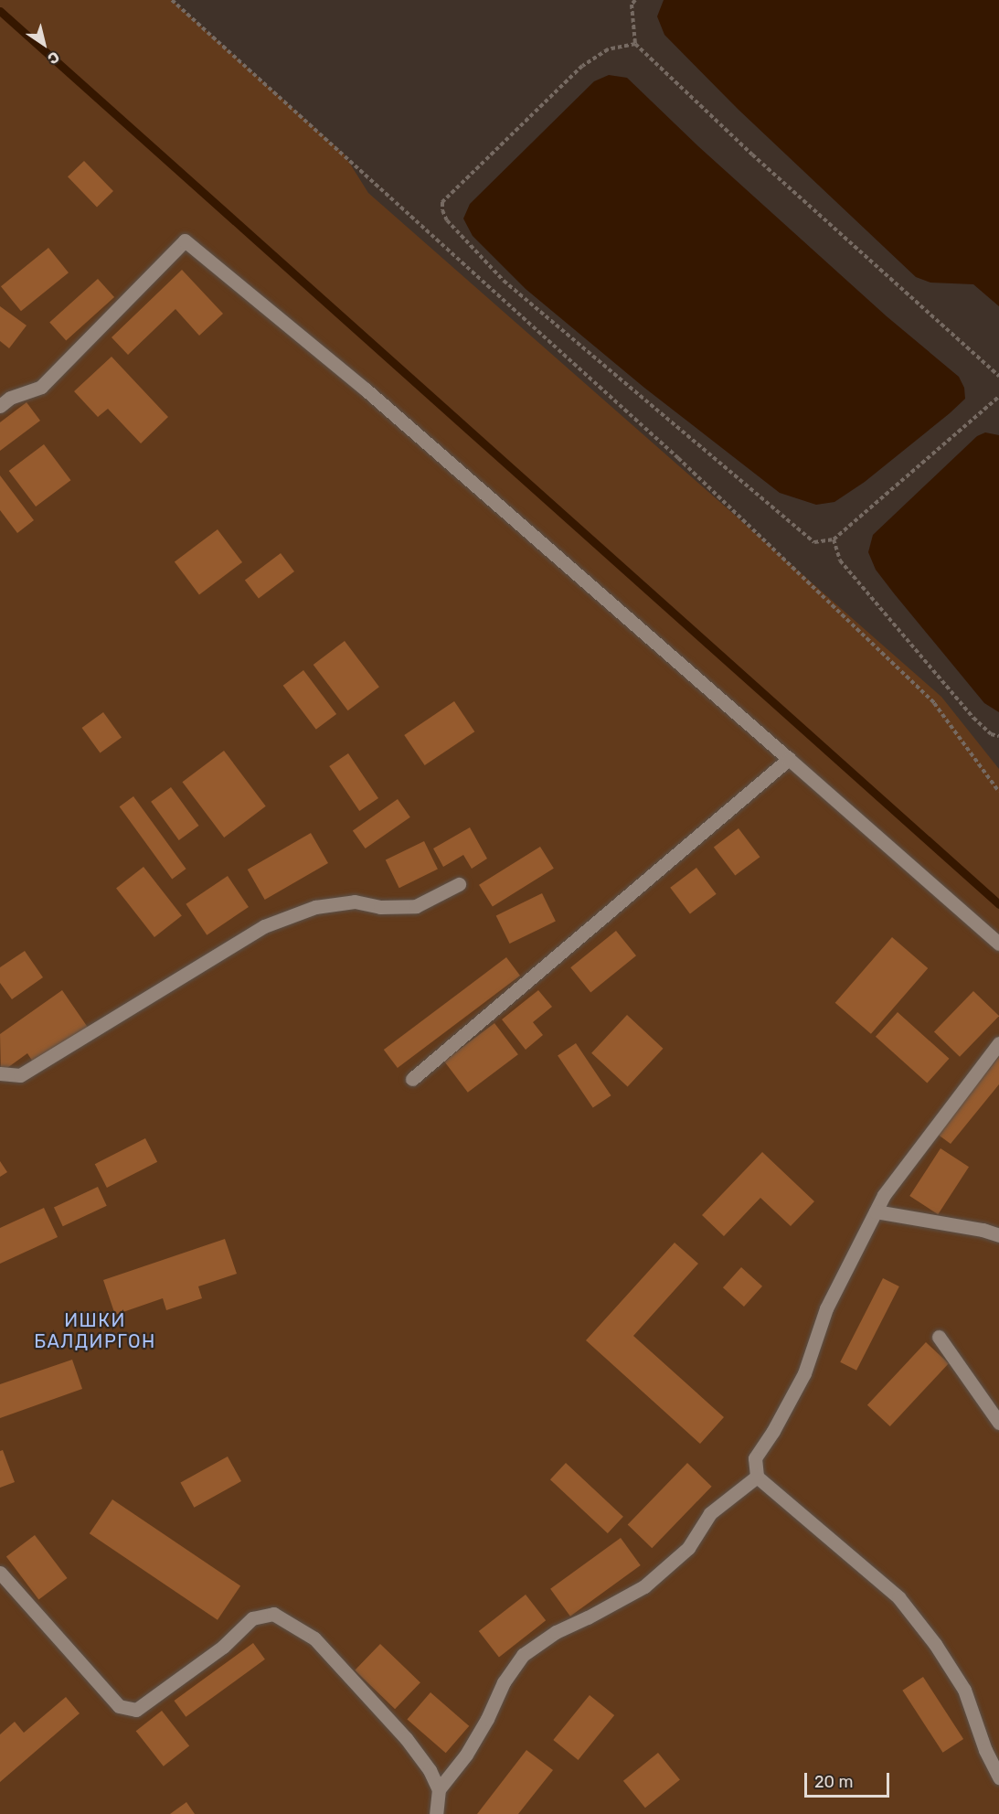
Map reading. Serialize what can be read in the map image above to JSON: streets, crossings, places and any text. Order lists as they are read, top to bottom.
{
  "districts": ["ИШКИ БАЛДИРГОН"],
  "scale_bar": "20 m",
  "north": "bottom right"
}
